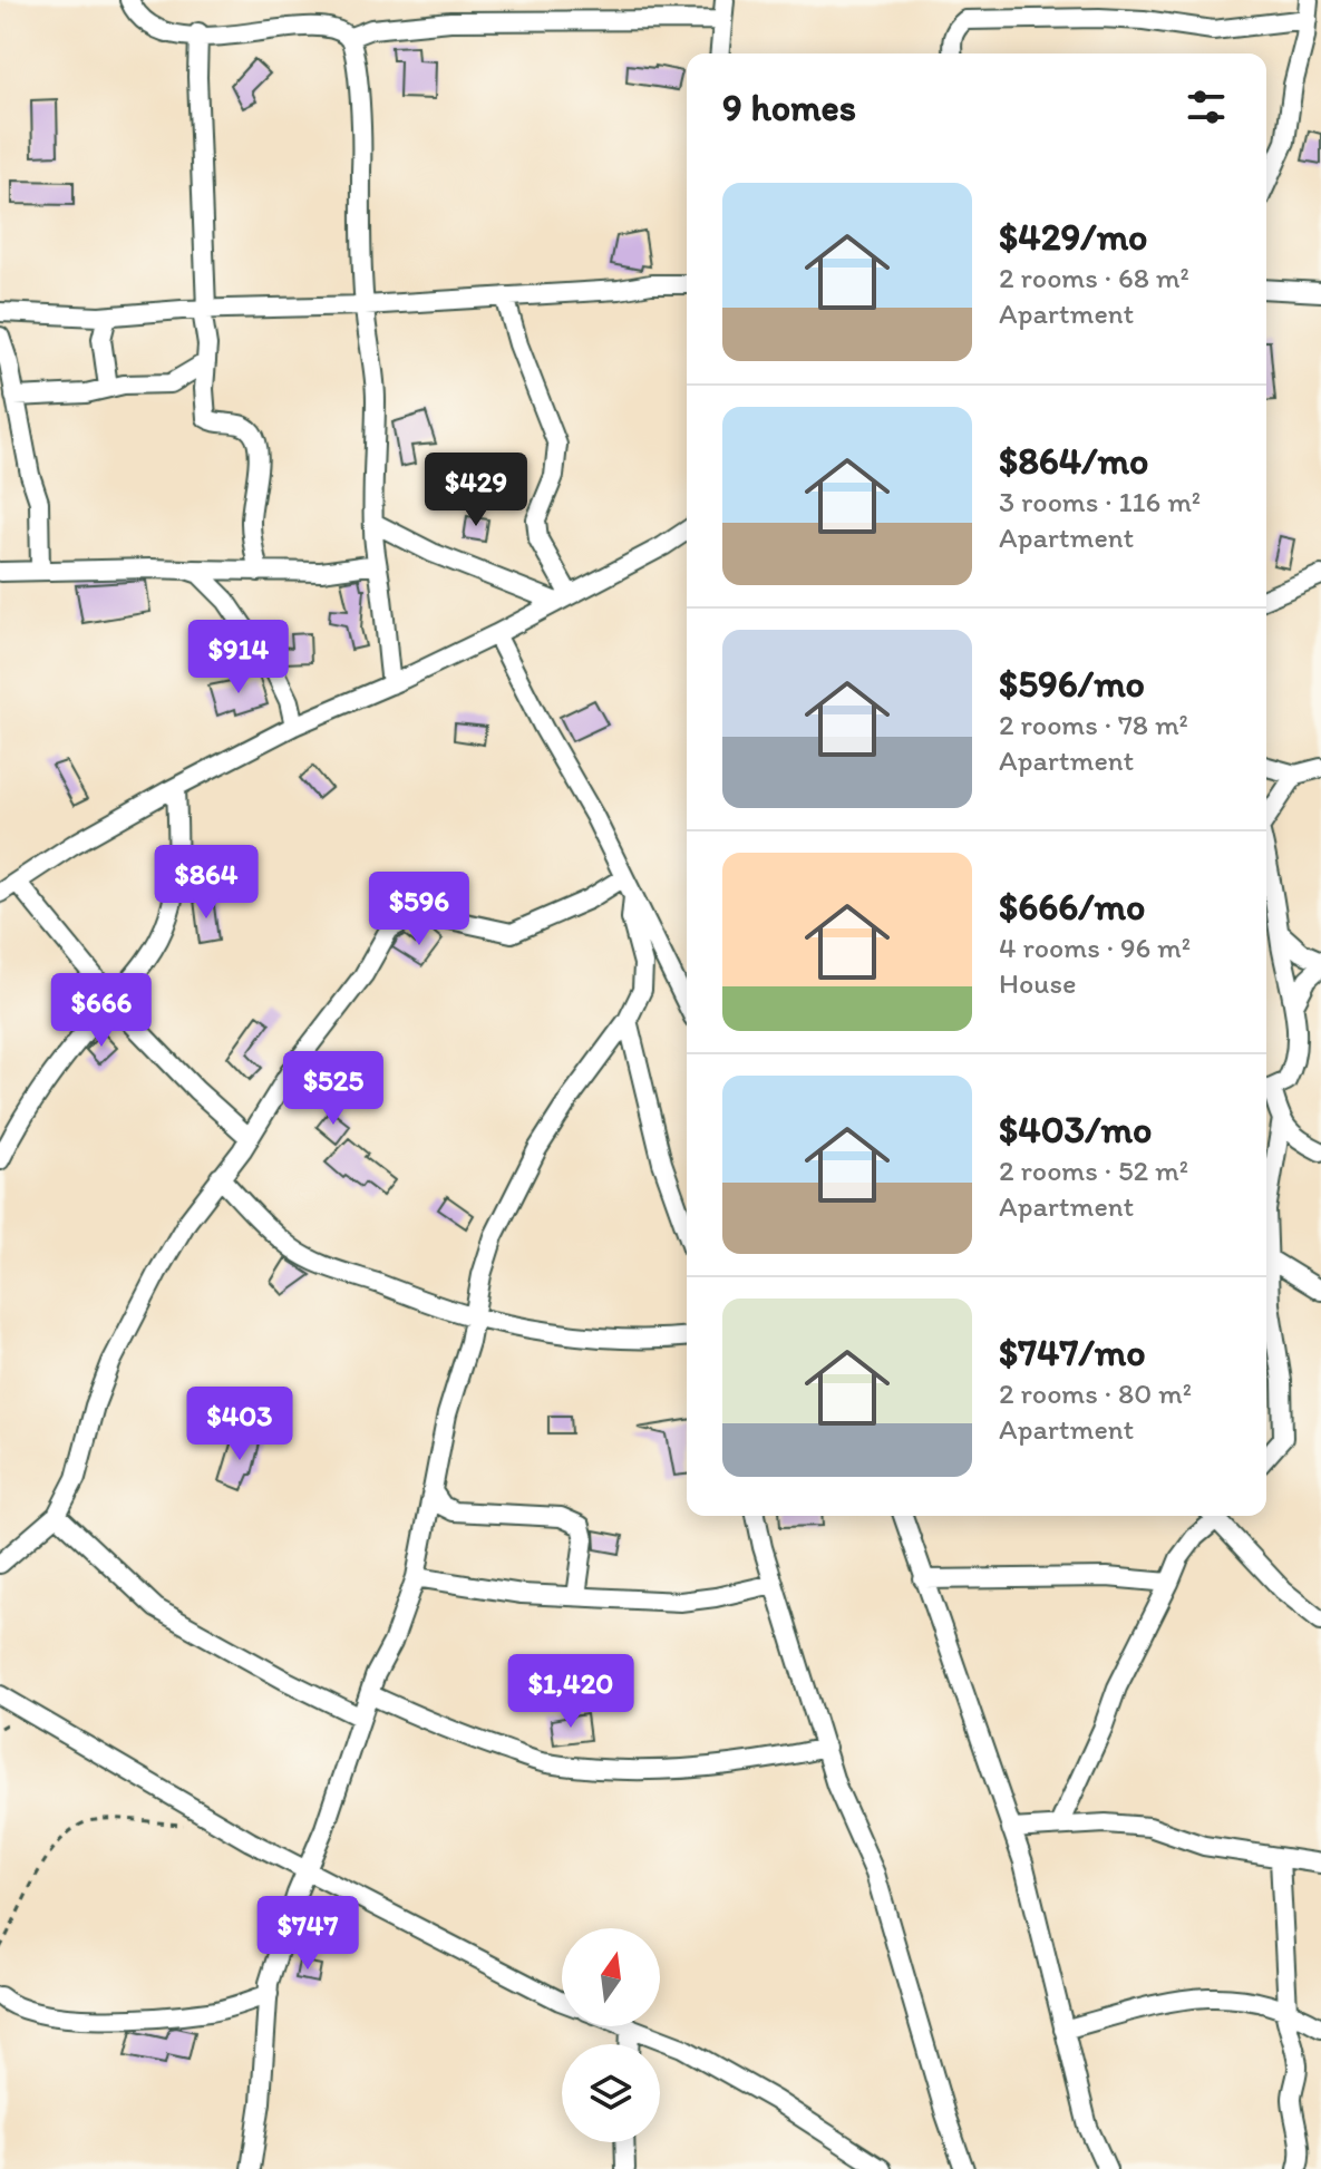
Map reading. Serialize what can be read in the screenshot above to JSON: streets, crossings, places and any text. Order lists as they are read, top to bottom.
{
  "north": "top",
  "page": {
    "heading": "9 homes",
    "list": [
      {
        "name": "$429/mo",
        "note": "2 rooms · 68 m² · Apartment"
      },
      {
        "name": "$864/mo",
        "note": "3 rooms · 116 m² · Apartment"
      },
      {
        "name": "$596/mo",
        "note": "2 rooms · 78 m² · Apartment"
      },
      {
        "name": "$666/mo",
        "note": "4 rooms · 96 m² · House"
      },
      {
        "name": "$403/mo",
        "note": "2 rooms · 52 m² · Apartment"
      },
      {
        "name": "$747/mo",
        "note": "2 rooms · 80 m² · Apartment"
      }
    ],
    "price": [
      "$429",
      "$914",
      "$864",
      "$596",
      "$666",
      "$525",
      "$403",
      "$1,420",
      "$747"
    ]
  }
}
